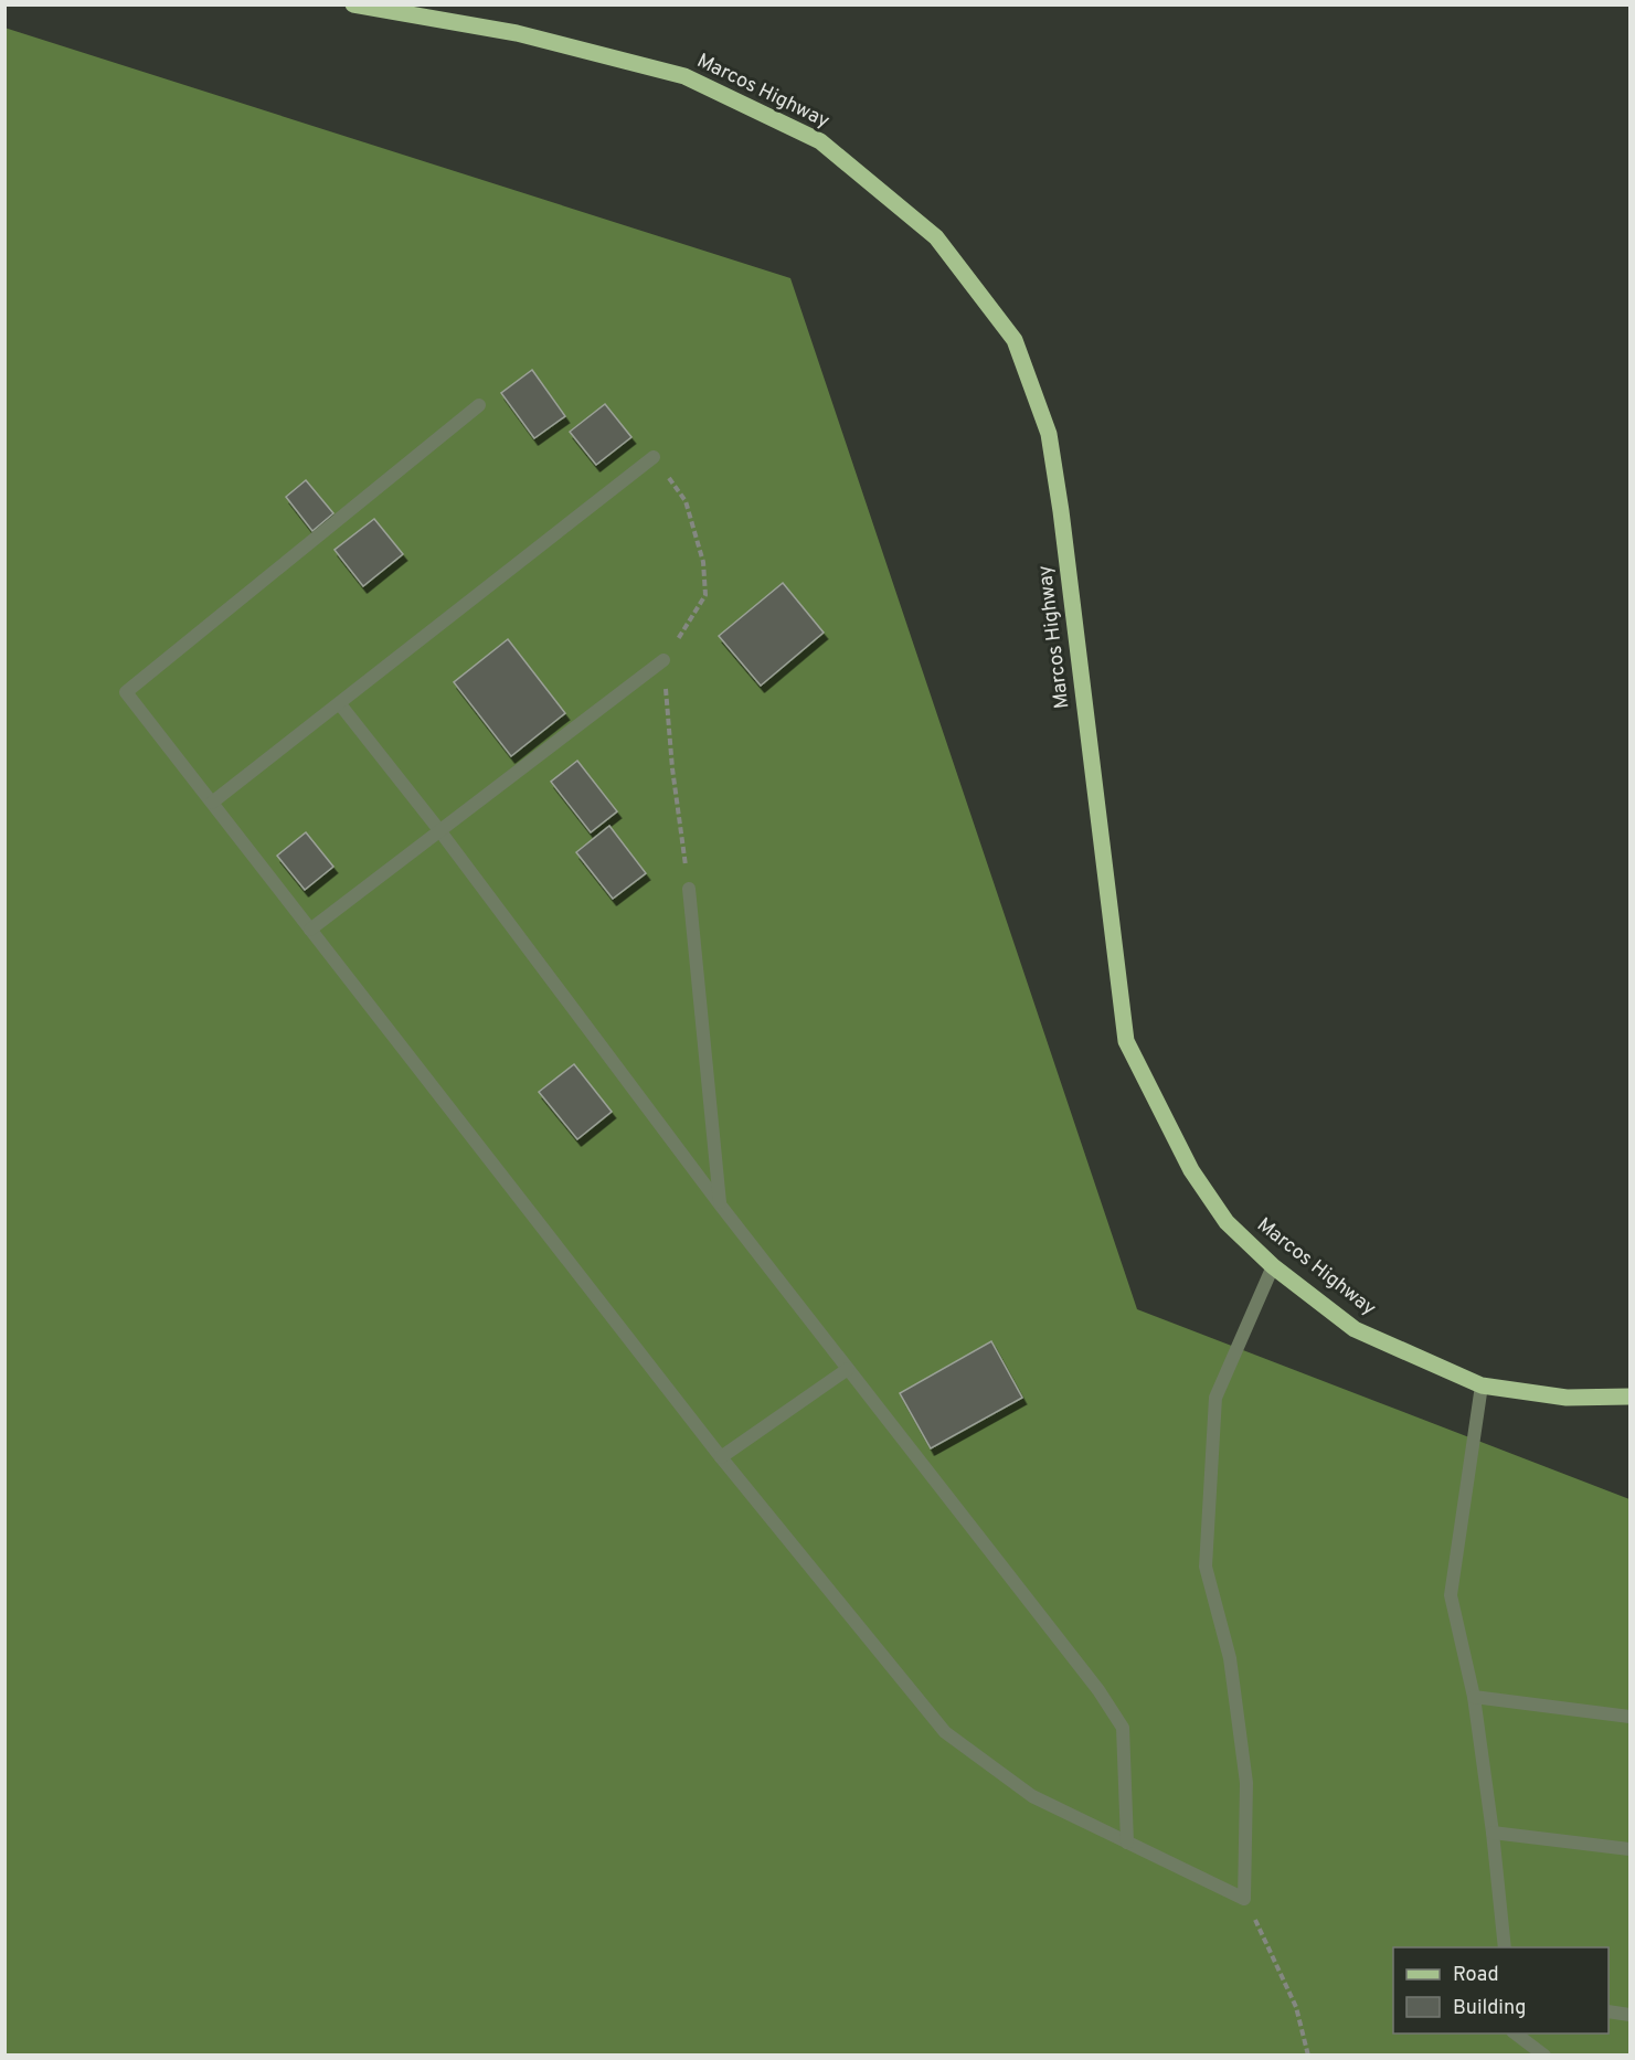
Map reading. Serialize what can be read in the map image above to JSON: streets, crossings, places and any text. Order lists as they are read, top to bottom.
{
  "streets": {
    "main road": ["Marcos Highway"]
  },
  "legend": ["Road", "Building"]
}
